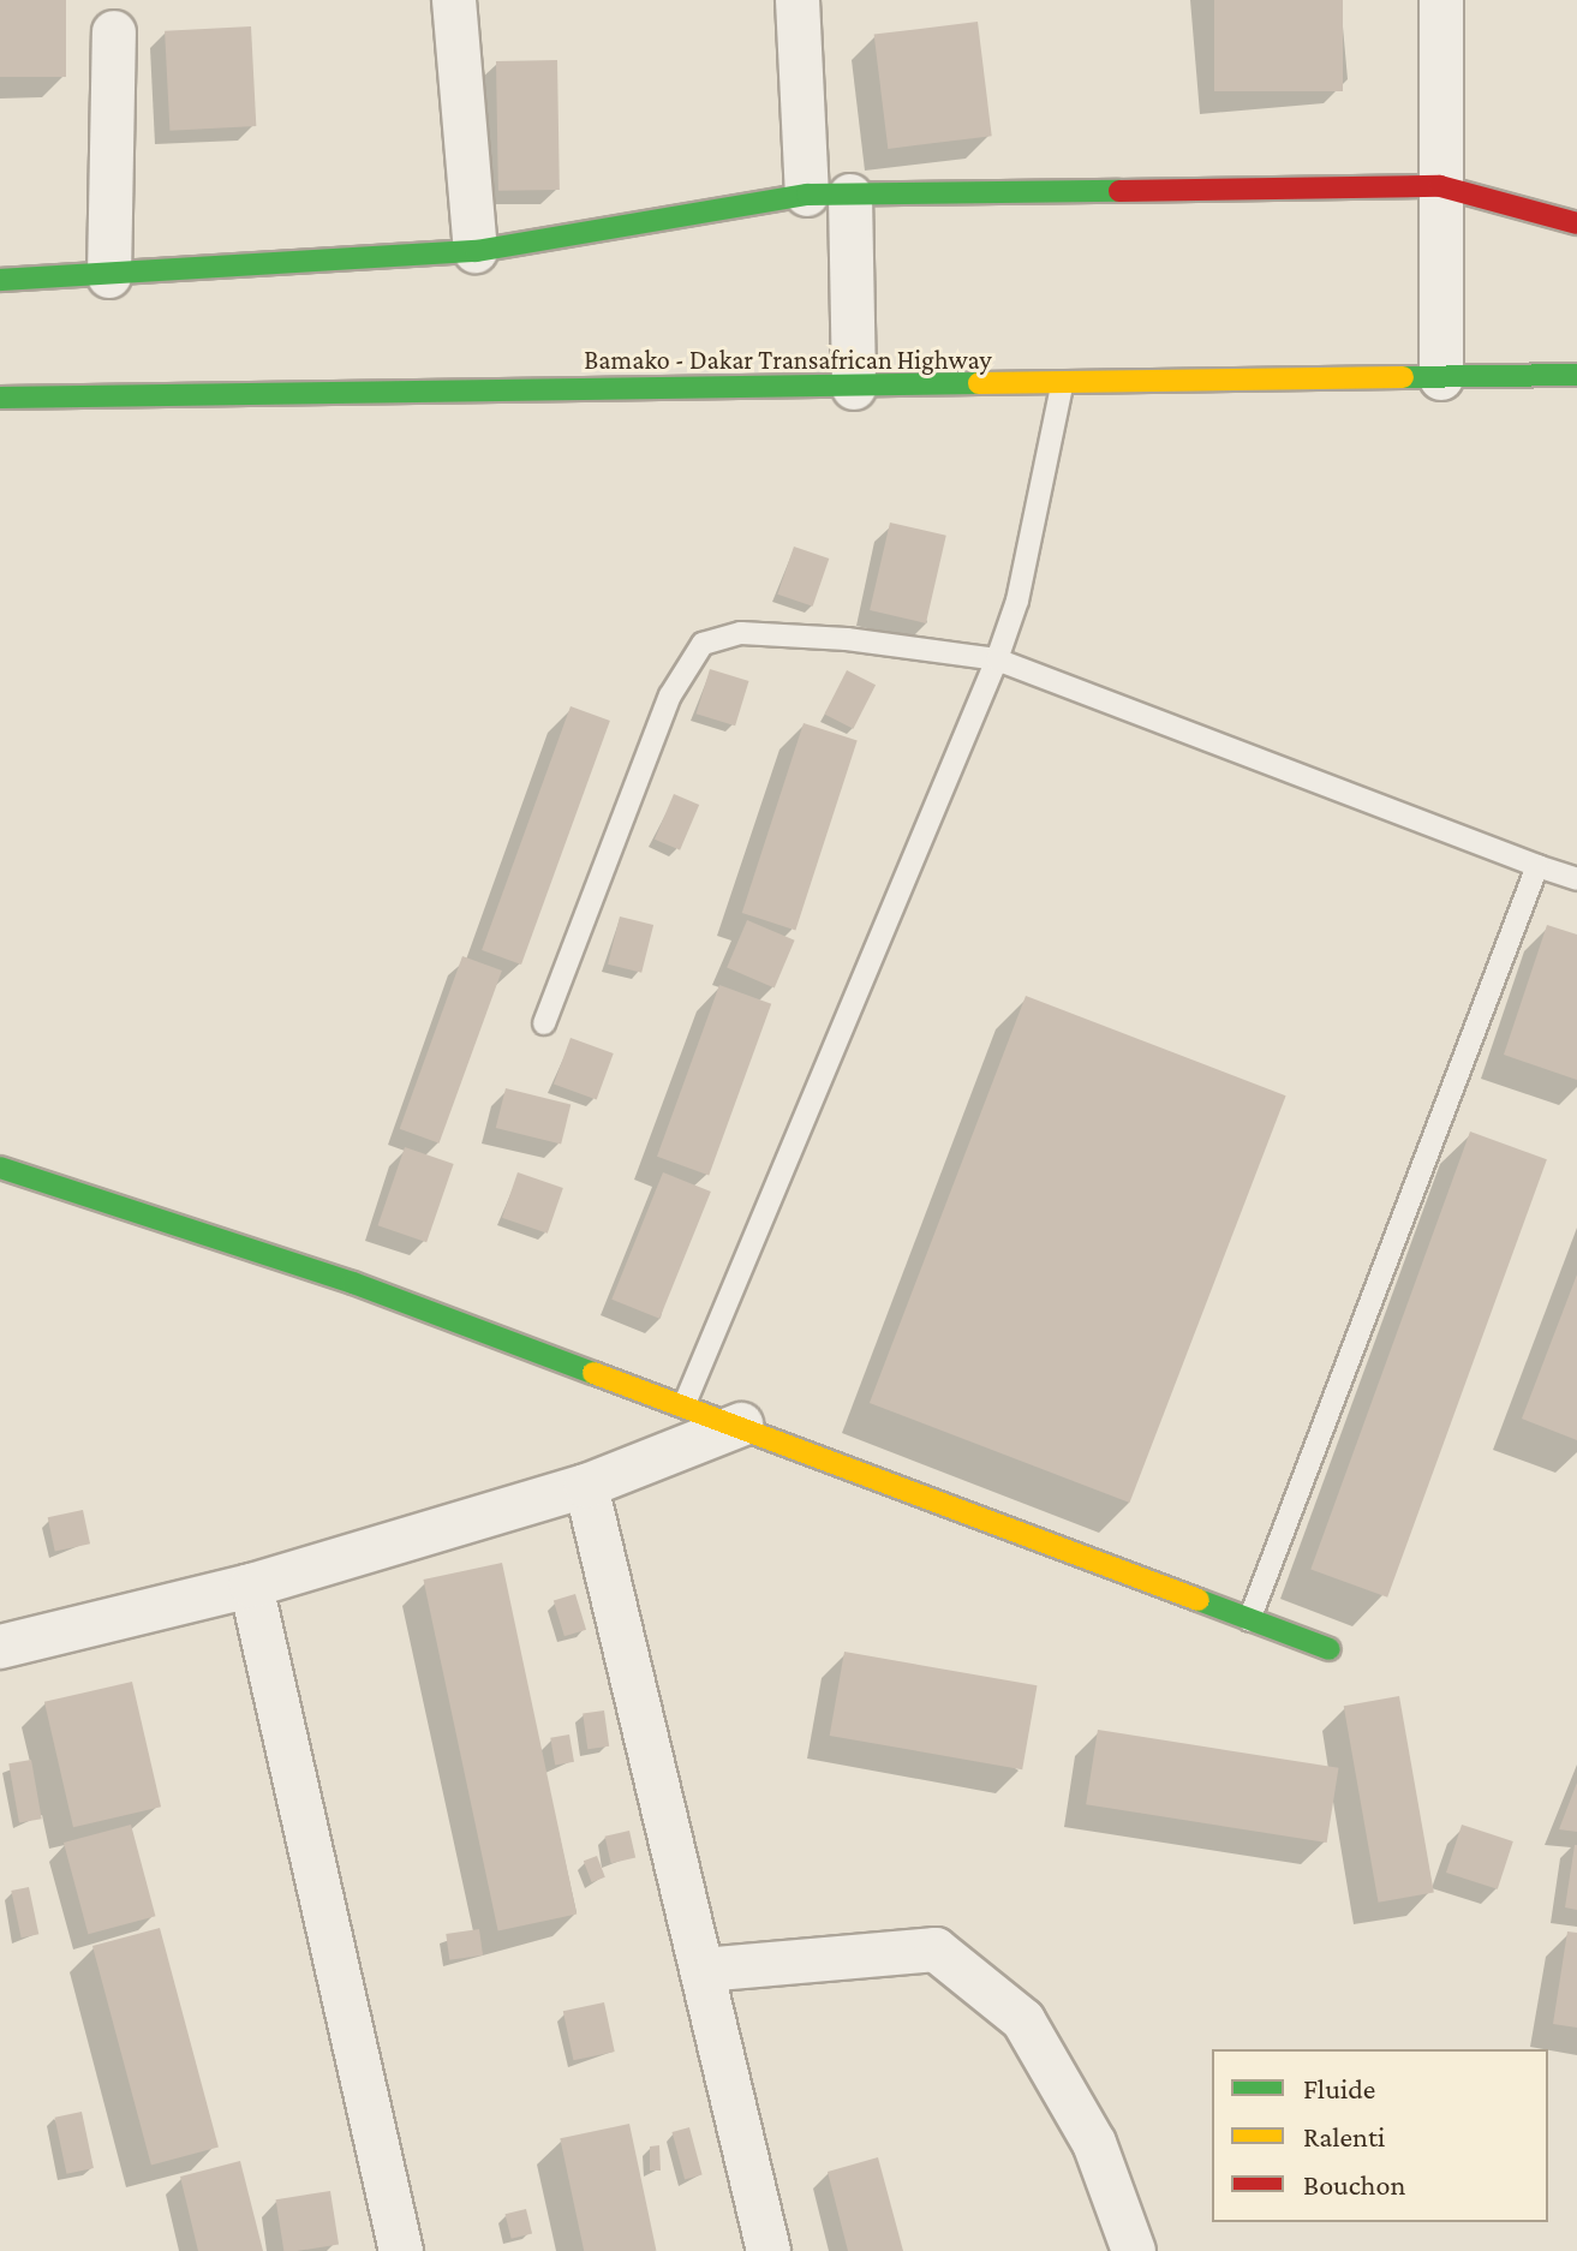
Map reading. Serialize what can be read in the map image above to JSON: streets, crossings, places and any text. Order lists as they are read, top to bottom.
{
  "streets": {
    "main road": ["Bamako - Dakar Transafrican Highway"]
  },
  "legend": ["Fluide", "Ralenti", "Bouchon"]
}
